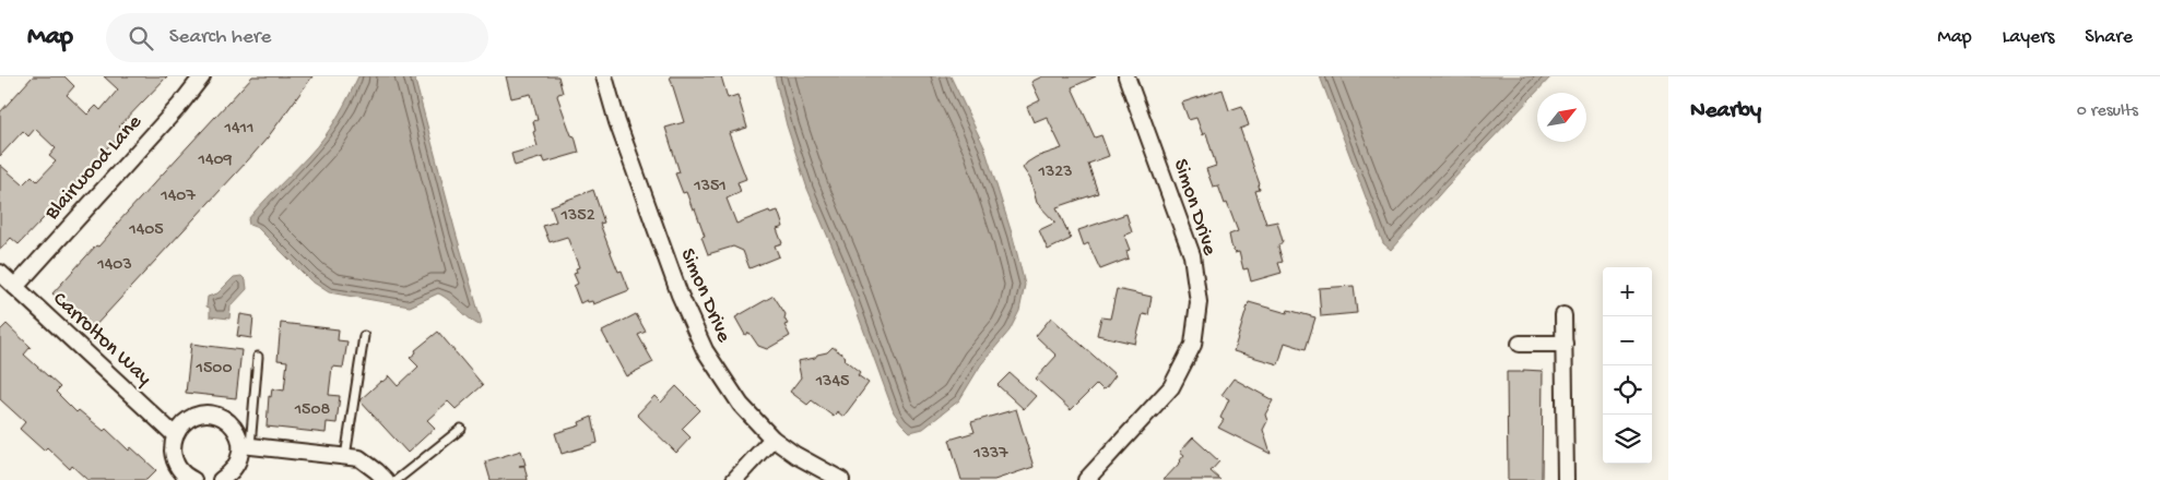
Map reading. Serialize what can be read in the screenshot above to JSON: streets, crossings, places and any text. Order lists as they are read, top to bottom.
{
  "streets": {
    "street": ["Blairwood Lane", "Simon Drive", "Carrolton Way"]
  },
  "crossings": [
    ["Blairwood Lane", "Carrolton Way"]
  ],
  "house_numbers": [
    "1411",
    "1409",
    "1323",
    "1351",
    "1407",
    "1352",
    "1405",
    "1403",
    "1500",
    "1345",
    "1508",
    "1337"
  ],
  "north": "top right",
  "page": {
    "header": "Map",
    "search": "Search here",
    "nav": ["Map", "Layers", "Share"],
    "heading": ["Nearby", "0 results"],
    "map_buttons": ["+", "−"]
  }
}
